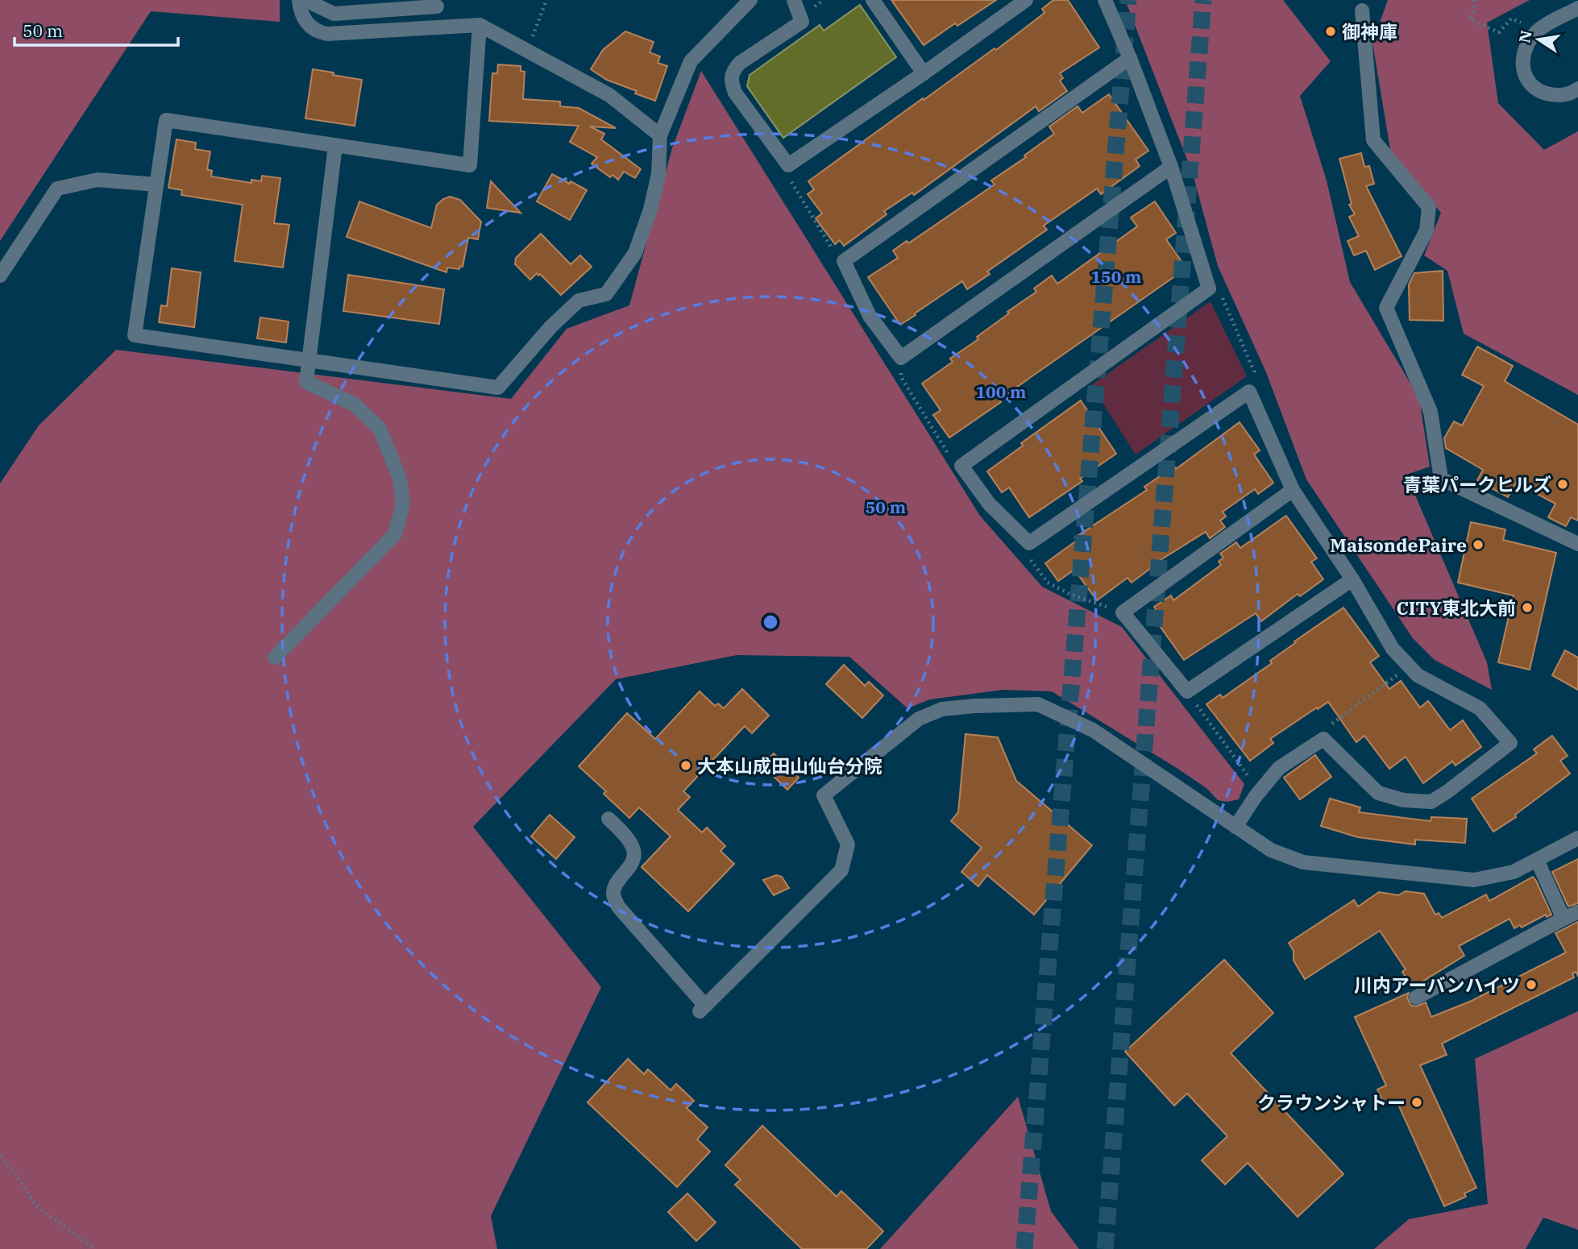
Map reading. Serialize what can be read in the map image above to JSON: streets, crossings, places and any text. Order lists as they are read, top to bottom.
{
  "places": [
    "御神庫",
    "青葉パークヒルズ",
    "MaisondePaire",
    "CITY東北大前",
    "大本山成田山仙台分院",
    "川内アーバンハイツ",
    "クラウンシャトー"
  ],
  "scale_bar": "50 m",
  "north": "left",
  "rings": ["150 m", "100 m", "50 m"]
}
